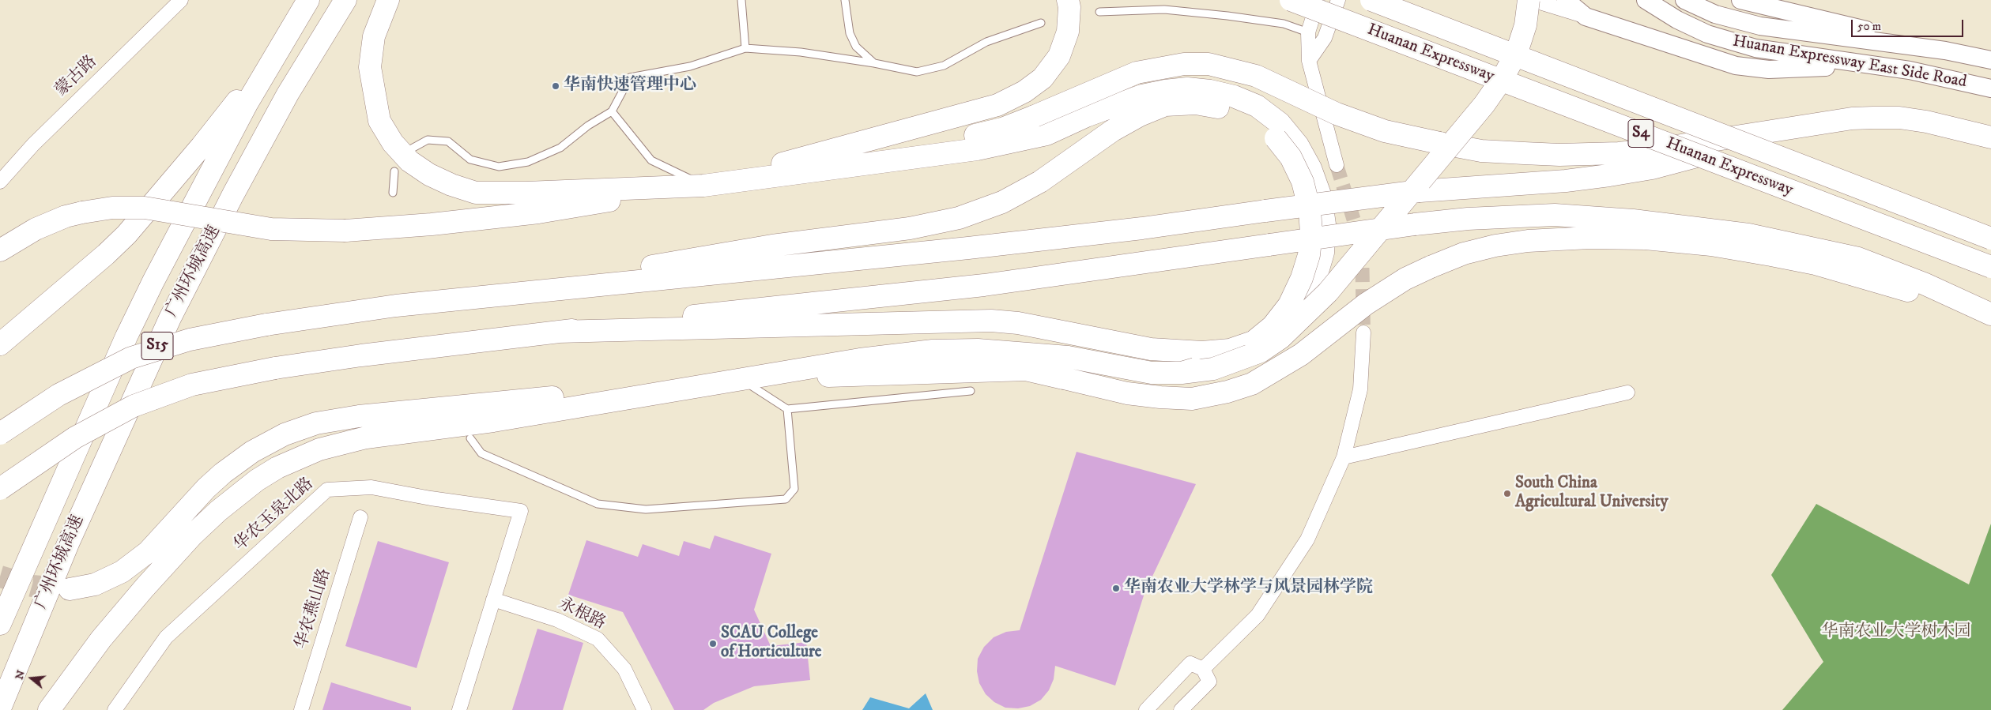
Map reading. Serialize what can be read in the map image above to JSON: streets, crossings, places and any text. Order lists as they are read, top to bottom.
{
  "streets": {
    "highway": [
      "Huanan Expressway",
      "S4",
      "广州环城高速",
      "S15"
    ],
    "street": [
      "Huanan Expressway East Side Road",
      "蒙古路",
      "华农玉泉北路",
      "华农燕山路",
      "永根路"
    ]
  },
  "crossings": [
    ["华农玉泉北路", "永根路"]
  ],
  "parks": ["华南农业大学树木园"],
  "places": [
    "华南快速管理中心",
    "South China Agricultural University",
    "华南农业大学林学与风景园林学院",
    "SCAU College of Horticulture"
  ],
  "scale_bar": "50 m",
  "north": "left"
}
